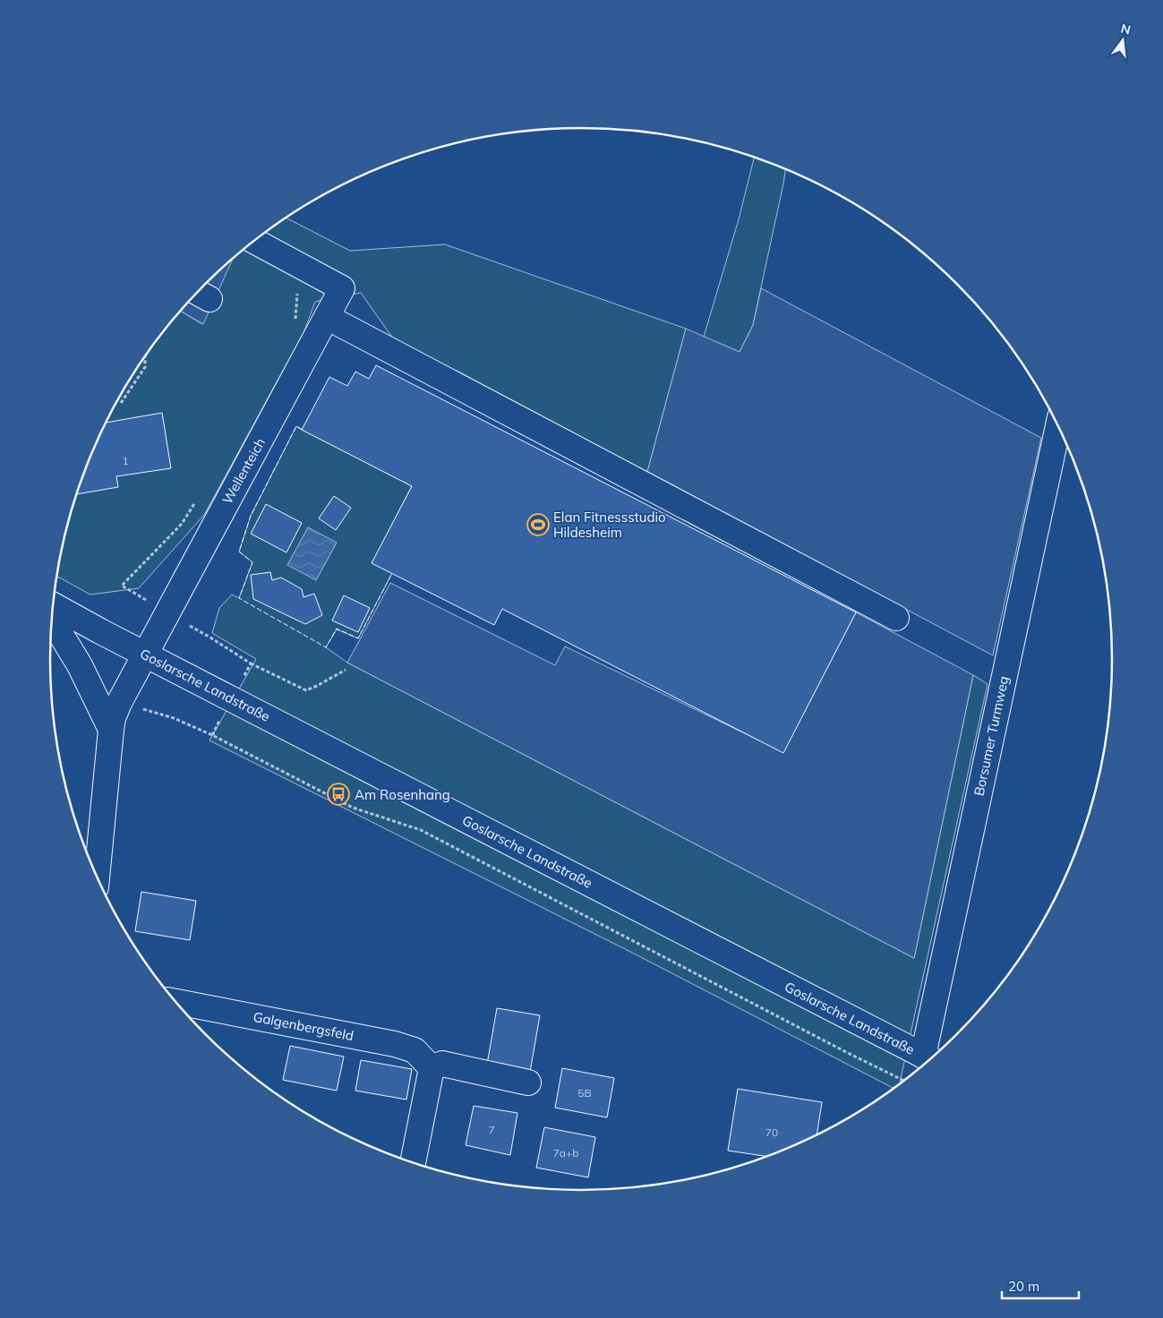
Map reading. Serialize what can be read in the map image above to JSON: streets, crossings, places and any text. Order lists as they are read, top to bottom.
{
  "streets": {
    "street": [
      "Wellenteich",
      "Goslarsche Landstraße",
      "Borsumer Turmweg",
      "Galgenbergsfeld"
    ]
  },
  "crossings": [
    ["Wellenteich", "Goslarsche Landstraße"],
    ["Goslarsche Landstraße", "Borsumer Turmweg"]
  ],
  "places": {
    "sports": ["Elan Fitnessstudio Hildesheim"],
    "bus stop": ["Am Rosenhang"]
  },
  "house_numbers": [
    "1",
    "5B",
    "7",
    "70",
    "7a+b"
  ],
  "scale_bar": "20 m",
  "north": "top"
}
